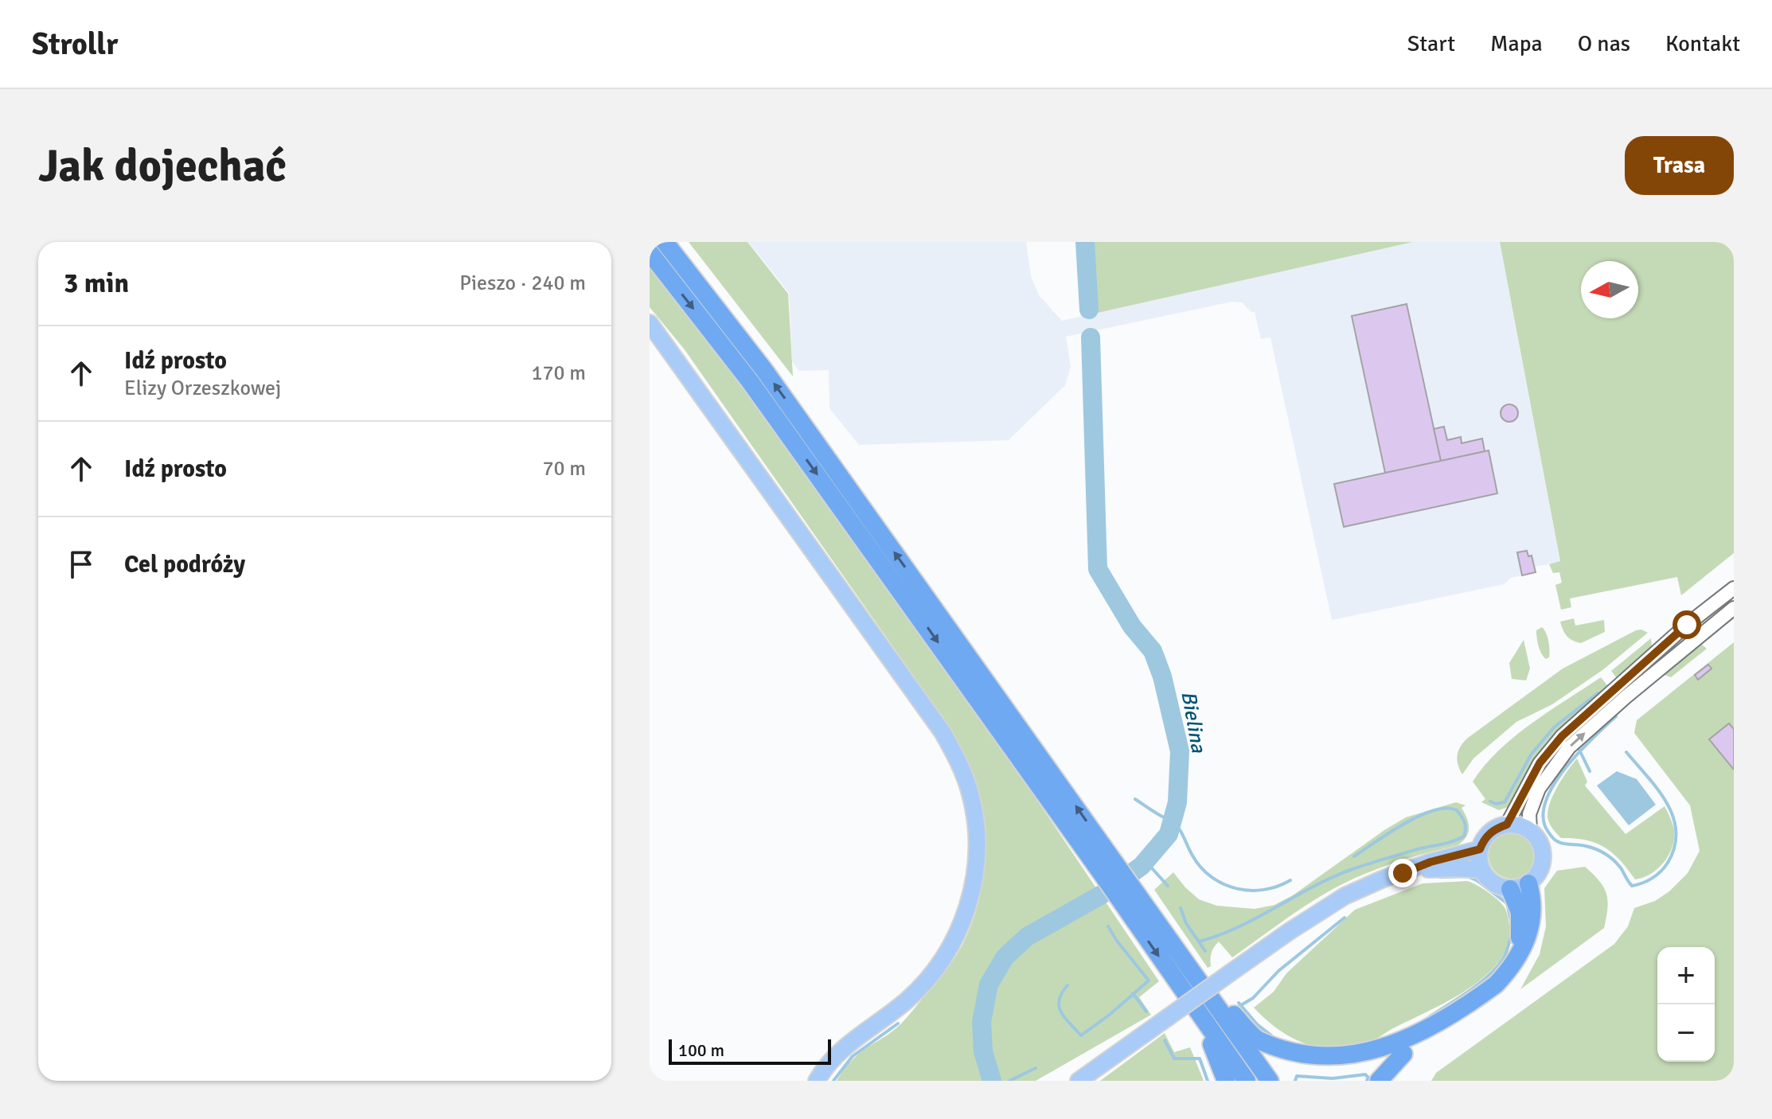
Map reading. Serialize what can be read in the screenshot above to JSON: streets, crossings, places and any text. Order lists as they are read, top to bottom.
{
  "water": ["Bielina"],
  "scale_bar": "100 m",
  "north": "left",
  "page": {
    "header": "Strollr",
    "nav": [
      "Start",
      "Mapa",
      "O nas",
      "Kontakt"
    ],
    "buttons": "Trasa",
    "title": "Jak dojechać",
    "heading": ["3 min", "Pieszo · 240 m"],
    "list": [
      ["Idź prosto", "Elizy Orzeszkowej", "170 m"],
      ["Idź prosto", "70 m"],
      "Cel podróży"
    ],
    "map_buttons": ["+", "−"],
    "scale": "100 m"
  }
}
